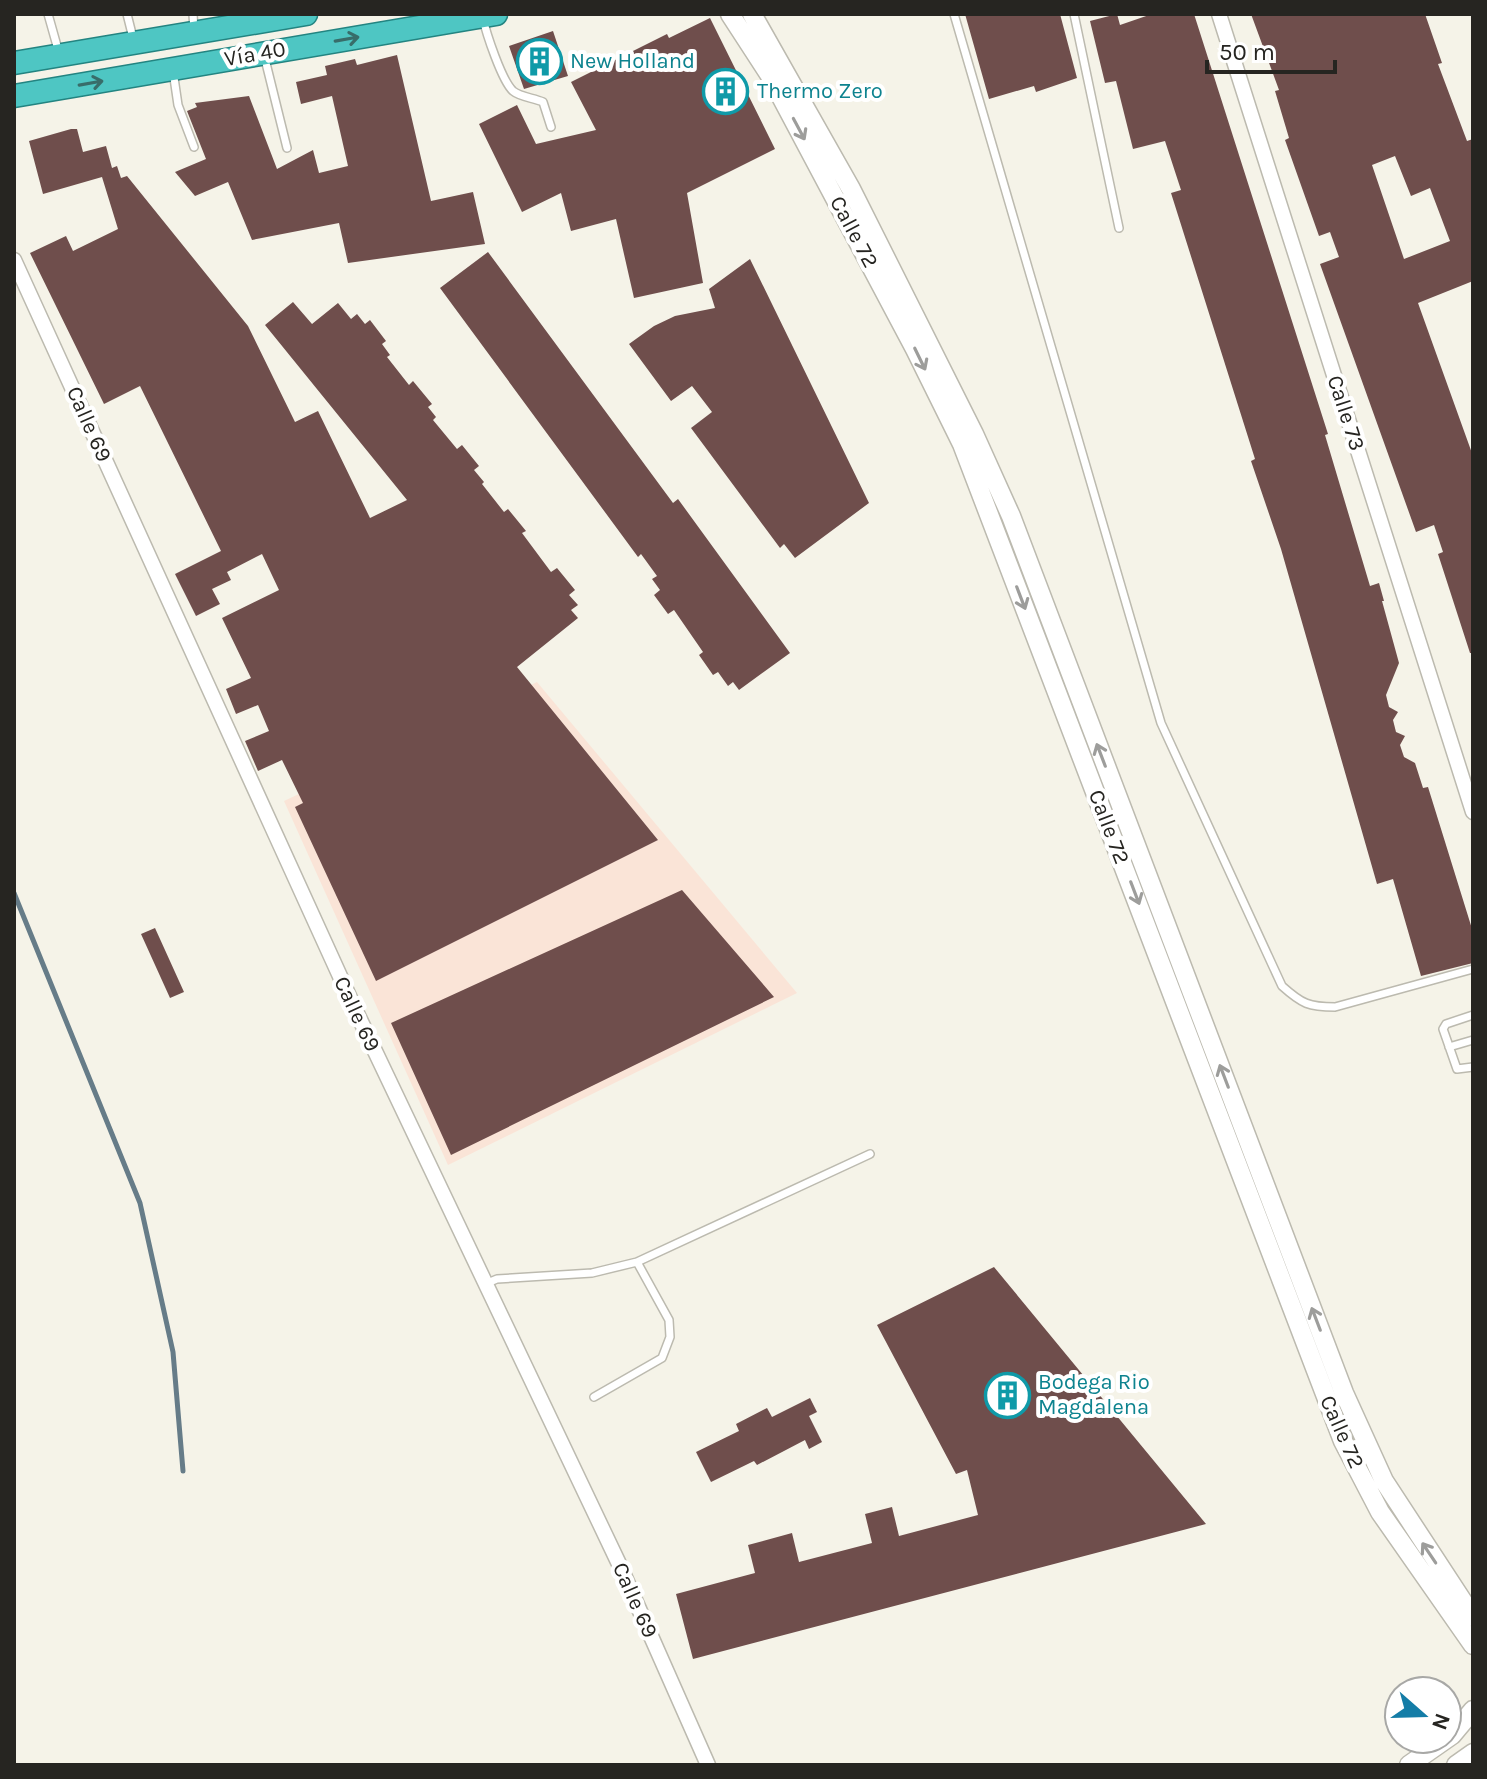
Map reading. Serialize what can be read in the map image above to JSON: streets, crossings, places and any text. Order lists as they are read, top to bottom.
{
  "streets": {
    "highway": ["Vía 40"],
    "main road": ["Calle 72"],
    "street": ["Calle 73", "Calle 69"]
  },
  "places": {
    "building": ["New Holland", "Thermo Zero", "Bodega Rio Magdalena"]
  },
  "scale_bar": "50 m",
  "north": "right"
}
